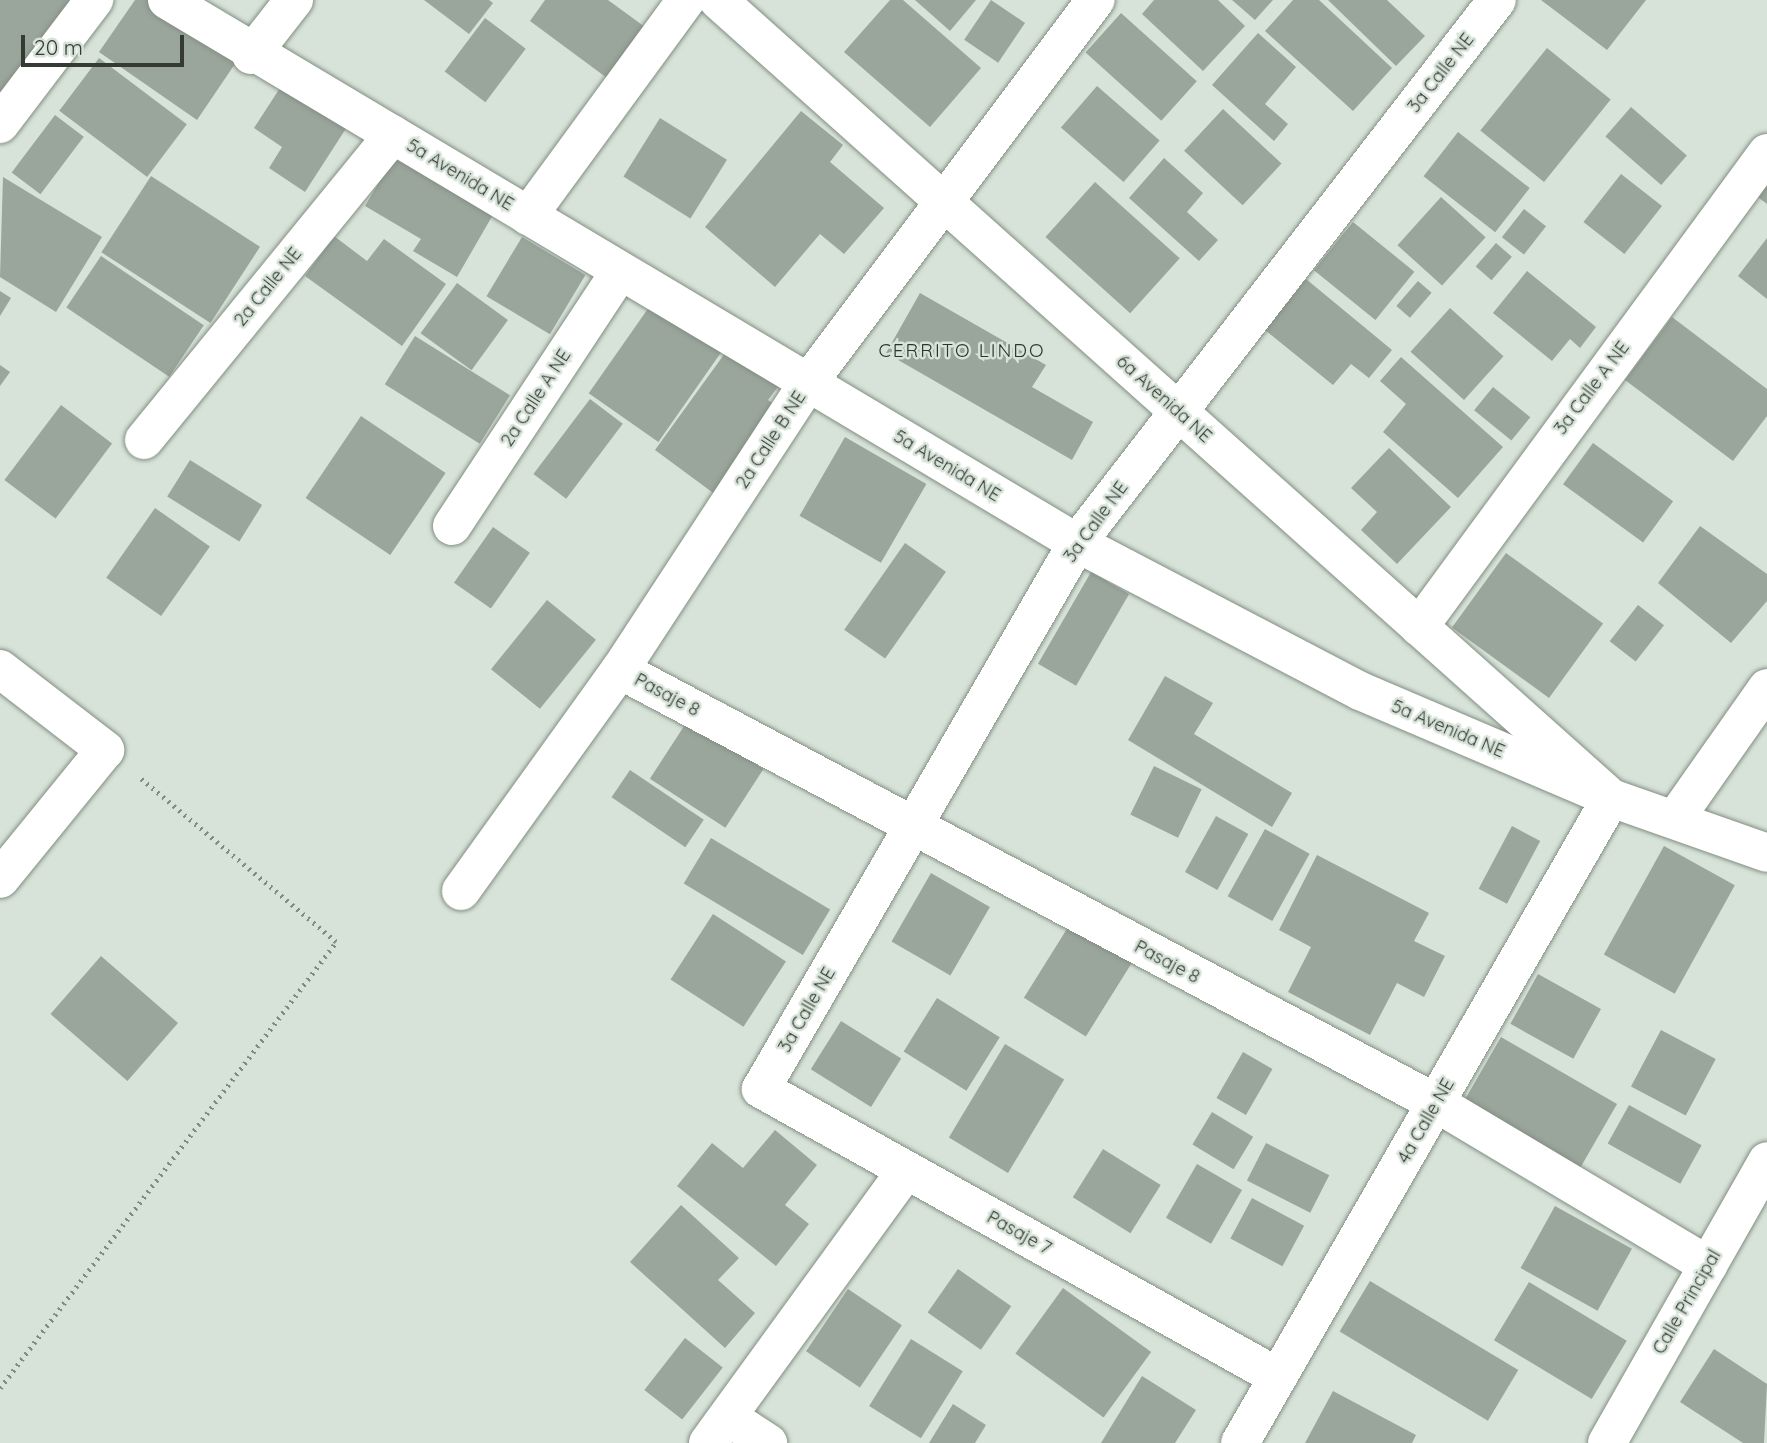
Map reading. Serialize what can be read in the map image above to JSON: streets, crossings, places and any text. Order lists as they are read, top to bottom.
{
  "streets": {
    "street": [
      "3a Calle NE",
      "5a Avenida NE",
      "2a Calle NE",
      "3a Calle A NE",
      "2a Calle A NE",
      "6a Avenida NE",
      "2a Calle B NE",
      "Pasaje 8",
      "4a Calle NE",
      "Pasaje 7",
      "Calle Principal"
    ]
  },
  "crossings": [
    ["3a Calle NE", "5a Avenida NE"],
    ["3a Calle NE", "6a Avenida NE"],
    ["3a Calle NE", "Pasaje 8"],
    ["3a Calle NE", "Pasaje 7"],
    ["5a Avenida NE", "2a Calle NE"],
    ["5a Avenida NE", "2a Calle A NE"],
    ["5a Avenida NE", "6a Avenida NE"],
    ["5a Avenida NE", "2a Calle B NE"],
    ["5a Avenida NE", "4a Calle NE"],
    ["3a Calle A NE", "6a Avenida NE"],
    ["6a Avenida NE", "2a Calle B NE"],
    ["6a Avenida NE", "4a Calle NE"],
    ["2a Calle B NE", "Pasaje 8"],
    ["Pasaje 8", "4a Calle NE"],
    ["Pasaje 8", "Calle Principal"],
    ["4a Calle NE", "Pasaje 7"]
  ],
  "districts": ["CERRITO LINDO"],
  "scale_bar": "20 m"
}
